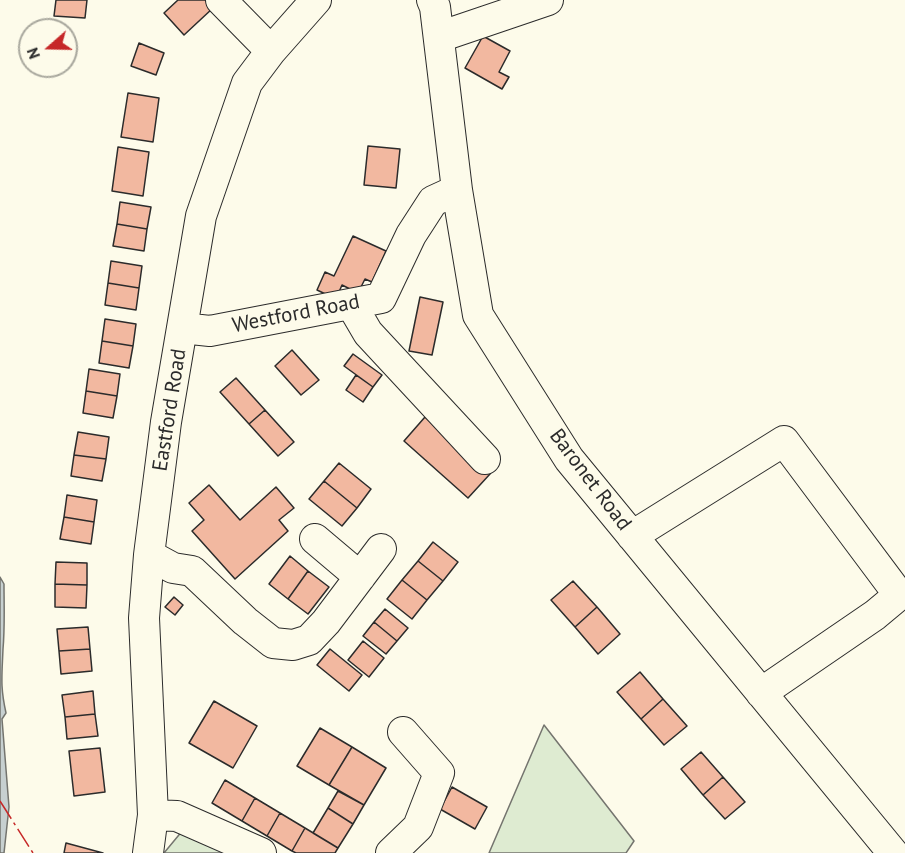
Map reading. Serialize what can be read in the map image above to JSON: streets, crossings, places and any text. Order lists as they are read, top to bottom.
{
  "streets": {
    "street": ["Westford Road", "Eastford Road", "Baronet Road"]
  },
  "crossings": [
    ["Westford Road", "Eastford Road"],
    ["Westford Road", "Baronet Road"]
  ],
  "north": "left"
}
